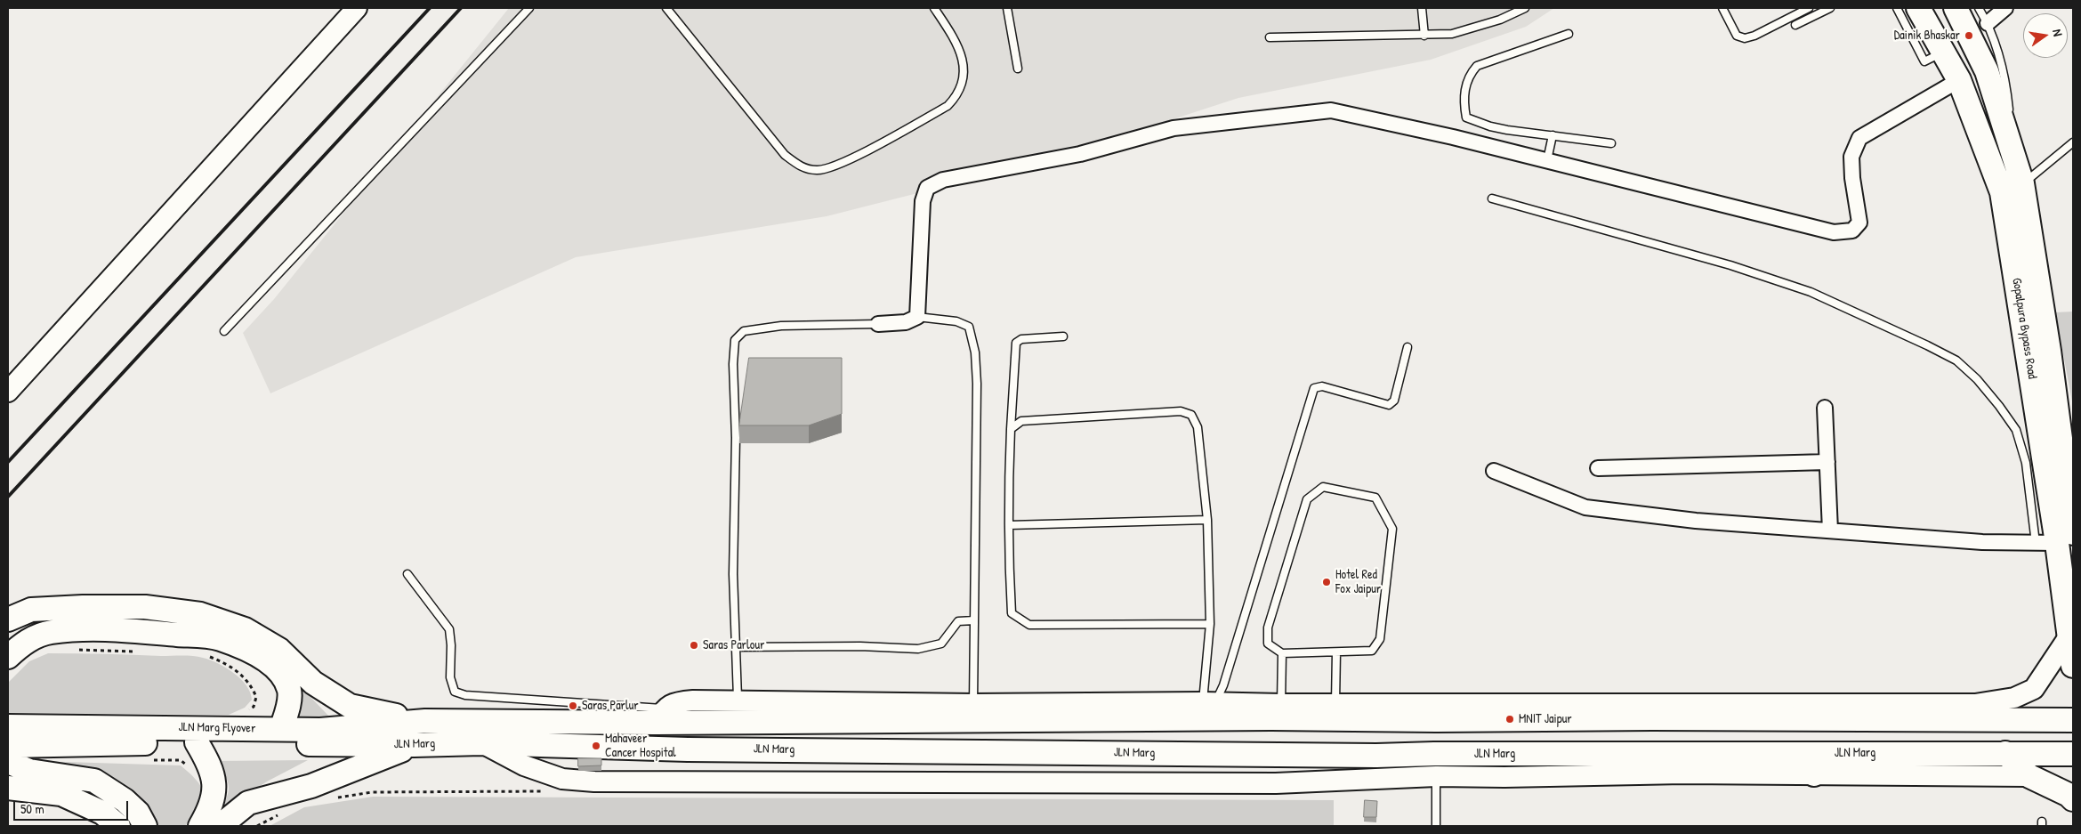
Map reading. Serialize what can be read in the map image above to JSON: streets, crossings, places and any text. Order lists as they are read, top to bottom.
{
  "streets": {
    "main road": ["Gopalpura Bypass Road", "JLN Marg Flyover", "JLN Marg"]
  },
  "crossings": [
    ["JLN Marg Flyover", "JLN Marg"]
  ],
  "places": [
    "Dainik Bhaskar",
    "Hotel Red Fox Jaipur",
    "Saras Parlour",
    "Saras Parlur",
    "MNIT Jaipur",
    "Mahaveer Cancer Hospital"
  ],
  "scale_bar": "50 m",
  "north": "right"
}
